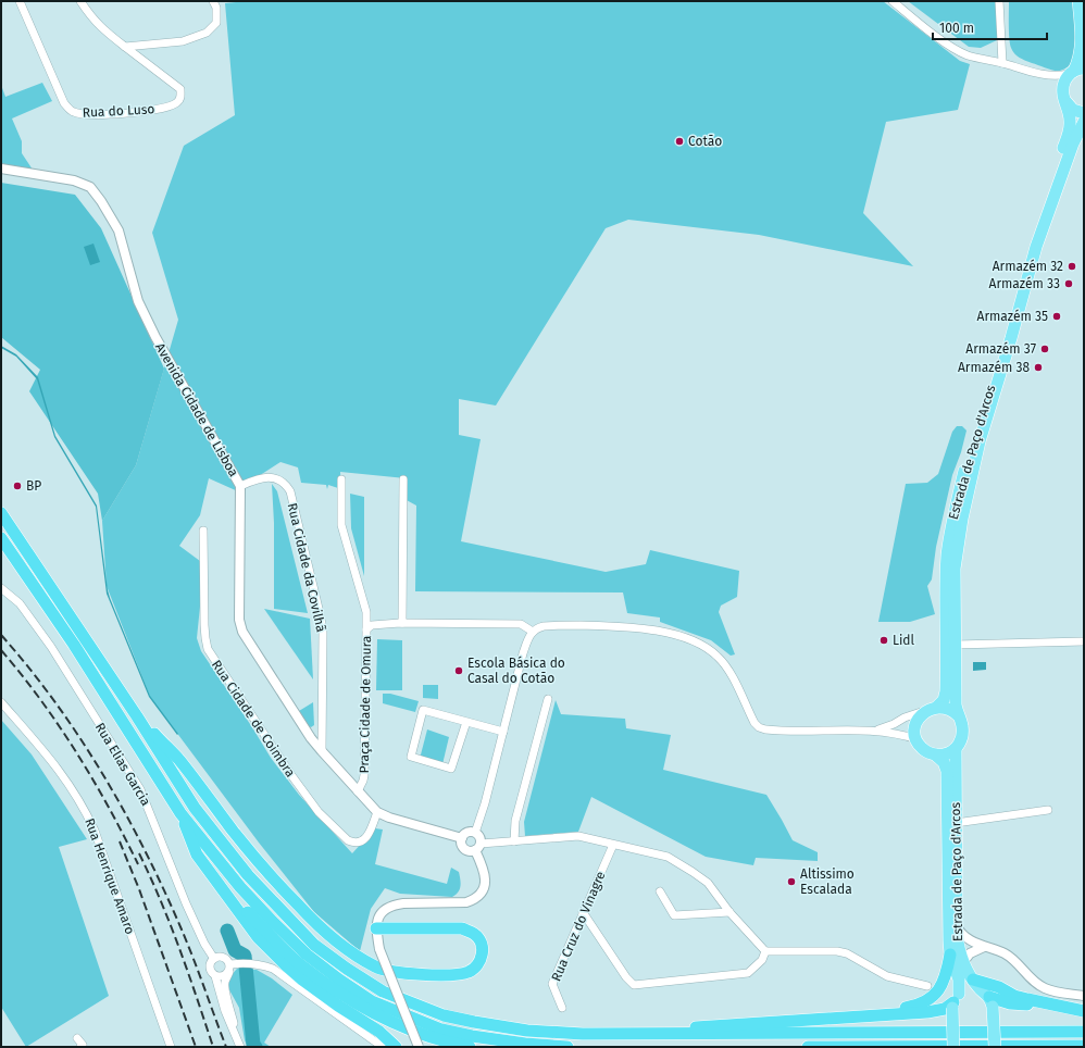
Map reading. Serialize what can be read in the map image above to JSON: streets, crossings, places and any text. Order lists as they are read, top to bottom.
{
  "streets": {
    "main road": ["Estrada de Paço d'Arcos"],
    "street": [
      "Rua do Luso",
      "Avenida Cidade de Lisboa",
      "Rua Cidade da Covilhã",
      "Praça Cidade de Omura",
      "Rua Cidade de Coimbra",
      "Rua Elias Garcia",
      "Rua Henrique Amaro",
      "Rua Cruz do Vinagre"
    ]
  },
  "crossings": [
    ["Avenida Cidade de Lisboa", "Rua Cidade da Covilhã"],
    ["Avenida Cidade de Lisboa", "Praça Cidade de Omura"],
    ["Avenida Cidade de Lisboa", "Rua Cidade de Coimbra"]
  ],
  "places": [
    "Cotão",
    "Armazém 32",
    "Armazém 33",
    "Armazém 35",
    "Armazém 37",
    "Armazém 38",
    "BP",
    "Lidl",
    "Escola Básica do Casal do Cotão",
    "Altissimo Escalada"
  ],
  "scale_bar": "100 m"
}
